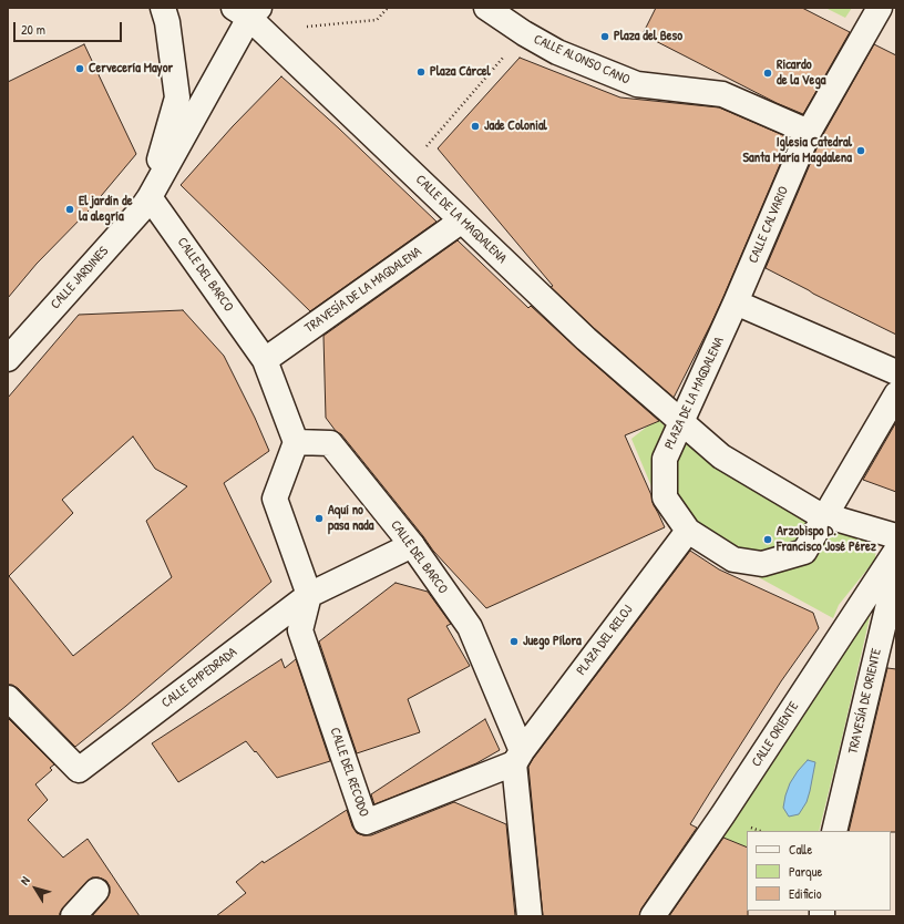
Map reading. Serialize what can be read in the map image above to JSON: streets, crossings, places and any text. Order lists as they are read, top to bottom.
{
  "streets": {
    "street": [
      "CALLE ALONSO CANO",
      "CALLE DE LA MAGDALENA",
      "CALLE CALVARIO",
      "CALLE DEL BARCO",
      "CALLE JARDINES",
      "TRAVESÍA DE LA MAGDALENA",
      "PLAZA DE LA MAGDALENA",
      "PLAZA DEL RELOJ",
      "CALLE EMPEDRADA",
      "TRAVESÍA DE ORIENTE",
      "CALLE ORIENTE",
      "CALLE DEL RECODO"
    ]
  },
  "crossings": [
    ["CALLE ALONSO CANO", "CALLE CALVARIO"],
    ["CALLE DE LA MAGDALENA", "CALLE JARDINES"],
    ["CALLE DE LA MAGDALENA", "TRAVESÍA DE LA MAGDALENA"],
    ["CALLE DE LA MAGDALENA", "PLAZA DE LA MAGDALENA"],
    ["CALLE CALVARIO", "PLAZA DE LA MAGDALENA"],
    ["CALLE DEL BARCO", "CALLE JARDINES"],
    ["CALLE DEL BARCO", "TRAVESÍA DE LA MAGDALENA"],
    ["CALLE DEL BARCO", "PLAZA DEL RELOJ"],
    ["CALLE DEL BARCO", "CALLE EMPEDRADA"],
    ["CALLE DEL BARCO", "CALLE DEL RECODO"],
    ["PLAZA DE LA MAGDALENA", "PLAZA DEL RELOJ"],
    ["PLAZA DEL RELOJ", "CALLE DEL RECODO"],
    ["CALLE EMPEDRADA", "CALLE DEL RECODO"]
  ],
  "places": [
    "Plaza del Beso",
    "Cervecería Mayor",
    "Plaza Cárcel",
    "Ricardo de la Vega",
    "Jade Colonial",
    "Iglesia Catedral Santa María Magdalena",
    "El jardín de la alegría",
    "Aquí no pasa nada",
    "Arzobispo D. Francisco José Pérez",
    "Juego Pílora"
  ],
  "legend": ["Calle", "Parque", "Edificio"],
  "scale_bar": "20 m",
  "north": "top left"
}
